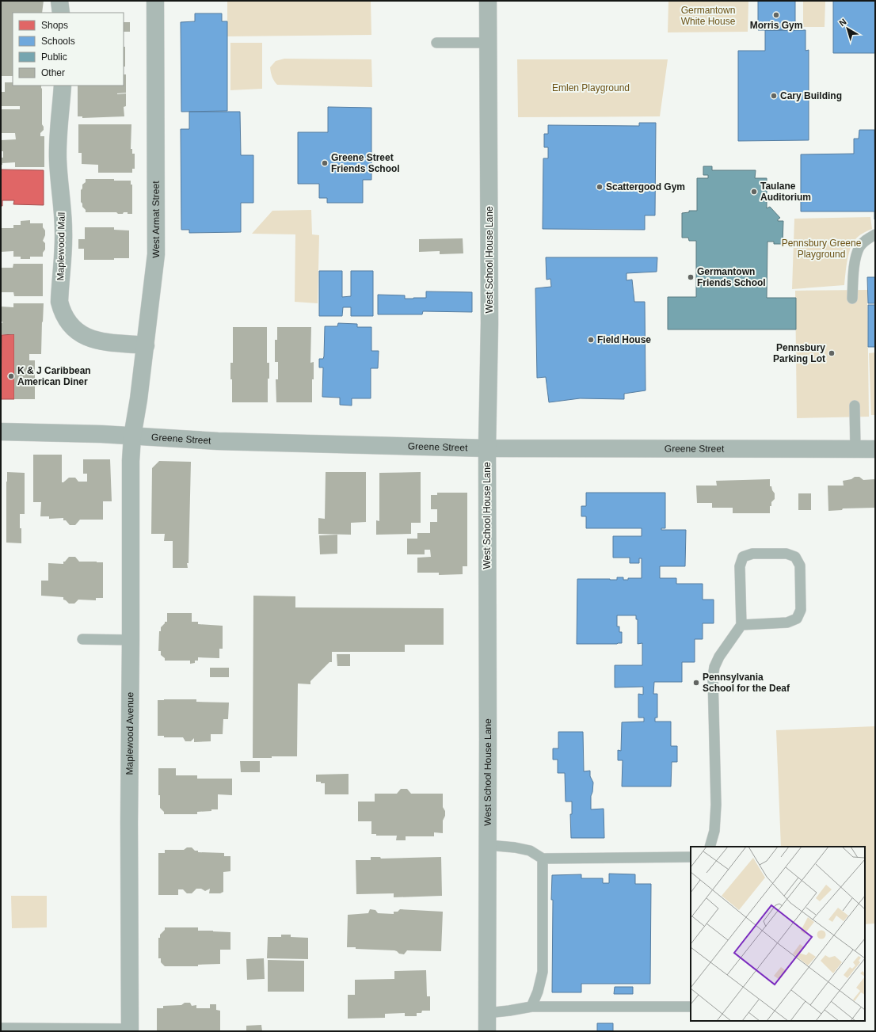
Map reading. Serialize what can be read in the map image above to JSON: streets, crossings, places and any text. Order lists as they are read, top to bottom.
{
  "streets": {
    "street": [
      "West Armat Street",
      "Maplewood Mall",
      "West School House Lane",
      "Greene Street",
      "Maplewood Avenue"
    ]
  },
  "crossings": [
    ["West Armat Street", "Maplewood Mall"],
    ["West Armat Street", "Greene Street"],
    ["West Armat Street", "Maplewood Avenue"],
    ["West School House Lane", "Greene Street"],
    ["Greene Street", "Maplewood Avenue"]
  ],
  "parks": ["Germantown White House", "Emlen Playground", "Pennsbury Greene Playground"],
  "places": [
    "Morris Gym",
    "Cary Building",
    "Greene Street Friends School",
    "Scattergood Gym",
    "Taulane Auditorium",
    "Germantown Friends School",
    "Field House",
    "Pennsbury Parking Lot",
    "K & J Caribbean American Diner",
    "Pennsylvania School for the Deaf"
  ],
  "legend": [
    "Shops",
    "Schools",
    "Public",
    "Other"
  ],
  "north": "top left"
}
